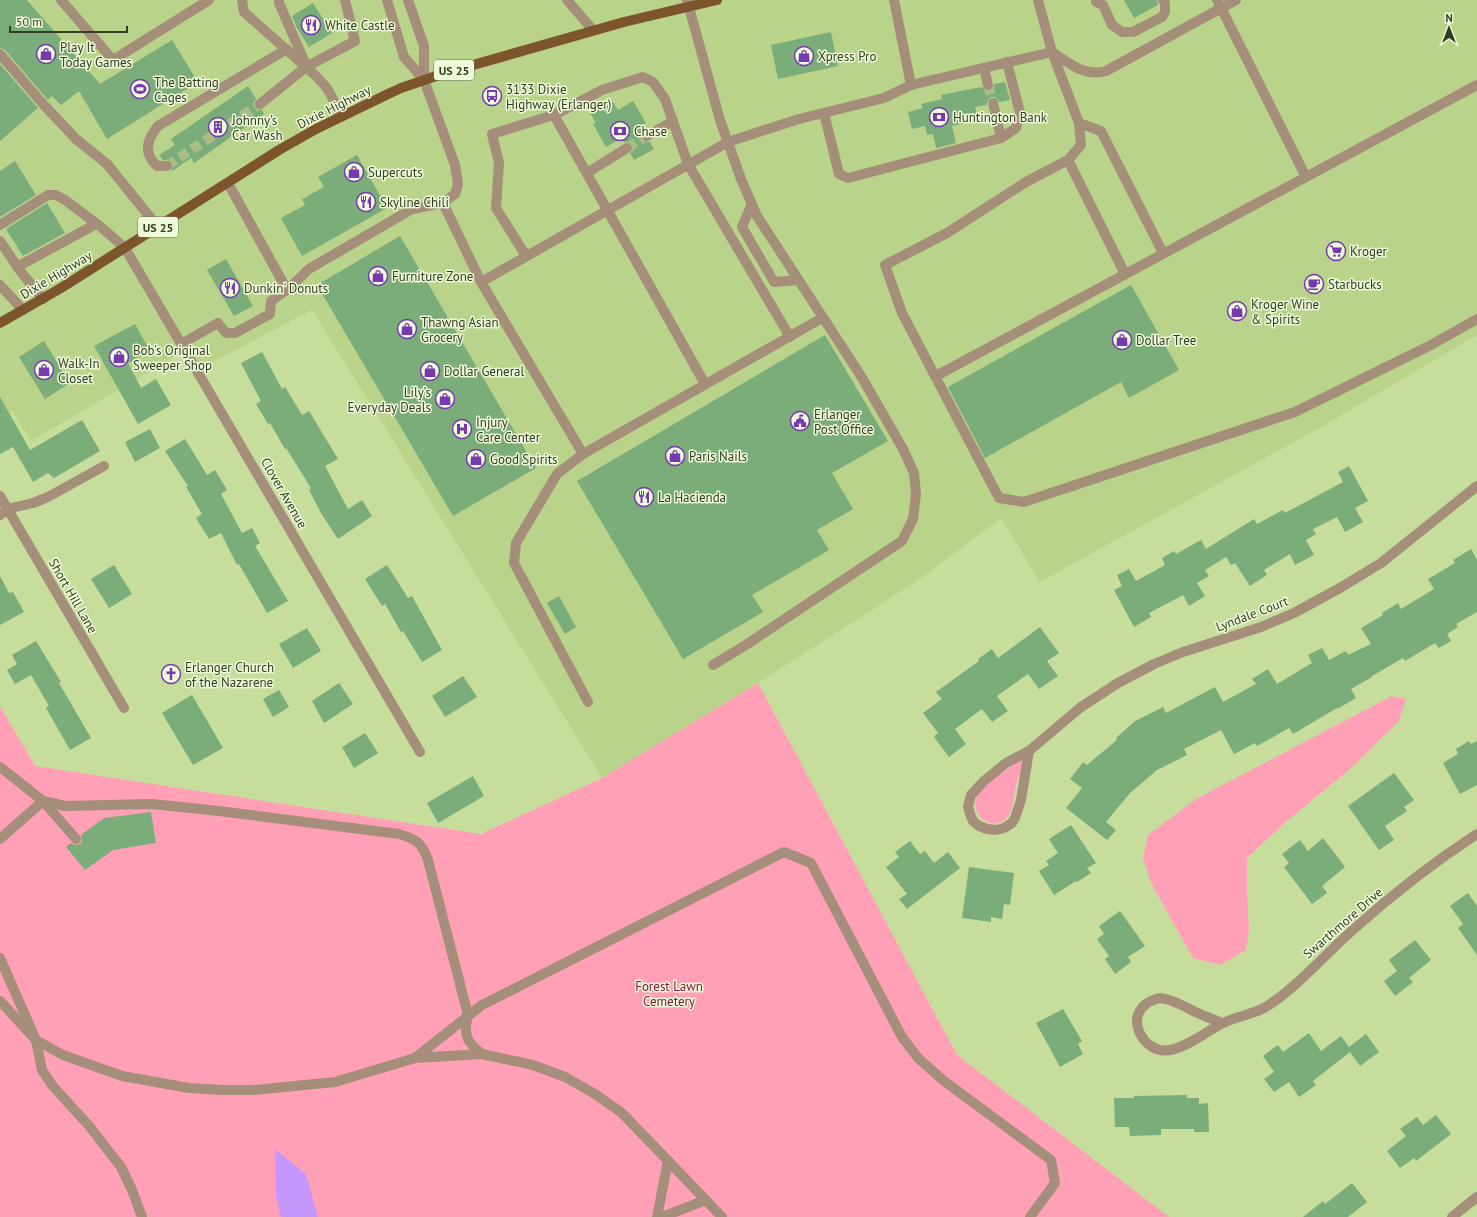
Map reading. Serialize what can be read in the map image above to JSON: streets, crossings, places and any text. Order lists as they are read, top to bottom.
{
  "streets": {
    "main road": ["US 25", "Dixie Highway"],
    "street": [
      "Clover Avenue",
      "Short Hill Lane",
      "Lyndale Court",
      "Swarthmore Drive"
    ]
  },
  "crossings": [
    ["Dixie Highway", "Clover Avenue"]
  ],
  "parks": ["Forest Lawn Cemetery"],
  "places": {
    "restaurant": [
      "White Castle",
      "Skyline Chili",
      "Dunkin' Donuts",
      "La Hacienda"
    ],
    "shop": [
      "Play It Today Games",
      "Xpress Pro",
      "Supercuts",
      "Furniture Zone",
      "Kroger Wine & Spirits",
      "Thawng Asian Grocery",
      "Dollar Tree",
      "Bob's Original Sweeper Shop",
      "Walk-In Closet",
      "Dollar General",
      "Lily’s Everyday Deals",
      "Paris Nails",
      "Good Spirits"
    ],
    "sports": ["The Batting Cages"],
    "bus stop": ["3133 Dixie Highway (Erlanger)"],
    "bank": ["Huntington Bank", "Chase"],
    "building": ["Johnny’s Car Wash"],
    "supermarket": ["Kroger"],
    "cafe": ["Starbucks"],
    "public building": ["Erlanger Post Office"],
    "hospital": ["Injury Care Center"],
    "church": ["Erlanger Church of the Nazarene"]
  },
  "scale_bar": "50 m",
  "north": "top"
}
